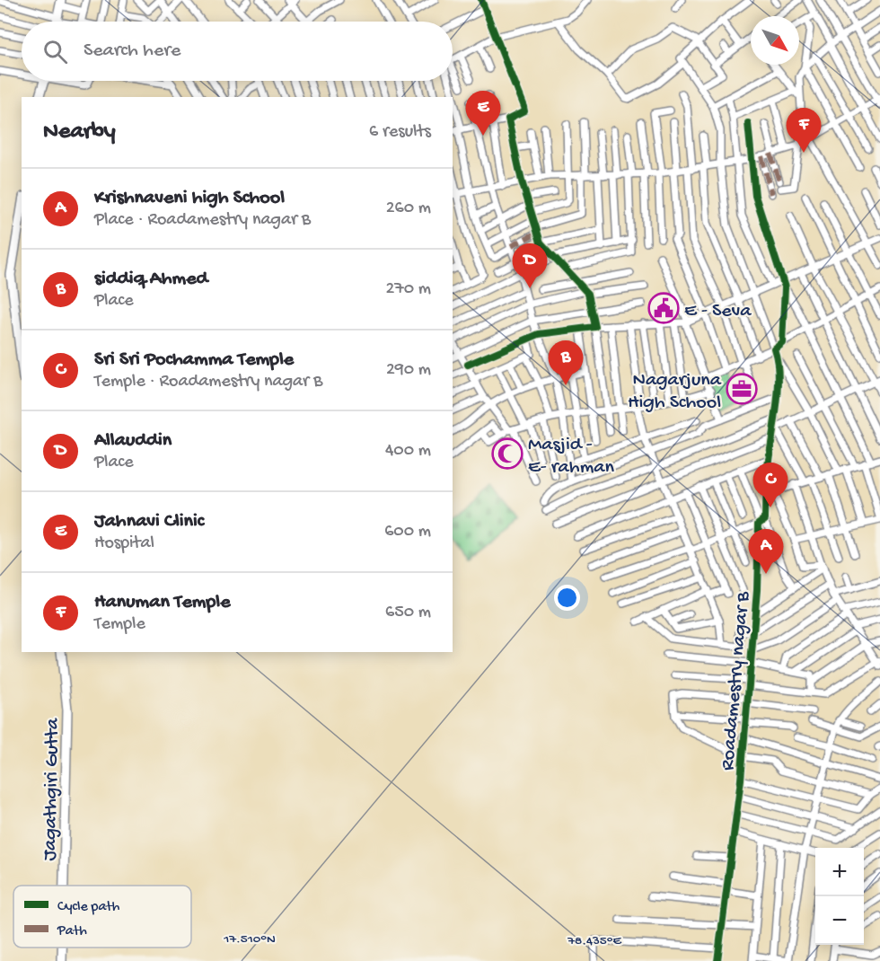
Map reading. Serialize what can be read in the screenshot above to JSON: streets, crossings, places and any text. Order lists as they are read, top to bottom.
{
  "streets": {
    "street": ["Roadamestry nagar B", "Jagathgiri Gutta"]
  },
  "places": {
    "public building": ["E - Seva"],
    "office": ["Nagarjuna High School"],
    "mosque": ["Masjid - E- rahman"]
  },
  "legend": ["Cycle path", "Path"],
  "north": "bottom right",
  "page": {
    "search": "Search here",
    "pins": [
      "E",
      "F",
      "D",
      "B",
      "C",
      "A"
    ],
    "heading": ["Nearby", "6 results"],
    "list": [
      {
        "mark": "A",
        "name": "Krishnaveni high School",
        "note": "Place · Roadamestry nagar B",
        "value": "260 m"
      },
      {
        "mark": "B",
        "name": "siddiq Ahmed",
        "note": "Place",
        "value": "270 m"
      },
      {
        "mark": "C",
        "name": "Sri Sri Pochamma Temple",
        "note": "Temple · Roadamestry nagar B",
        "value": "290 m"
      },
      {
        "mark": "D",
        "name": "Allauddin",
        "note": "Place",
        "value": "400 m"
      },
      {
        "mark": "E",
        "name": "Jahnavi Clinic",
        "note": "Hospital",
        "value": "600 m"
      },
      {
        "mark": "F",
        "name": "Hanuman Temple",
        "note": "Temple",
        "value": "650 m"
      }
    ],
    "map_buttons": ["+", "−"]
  },
  "coordinates": ["17.510°N", "78.435°E"]
}
